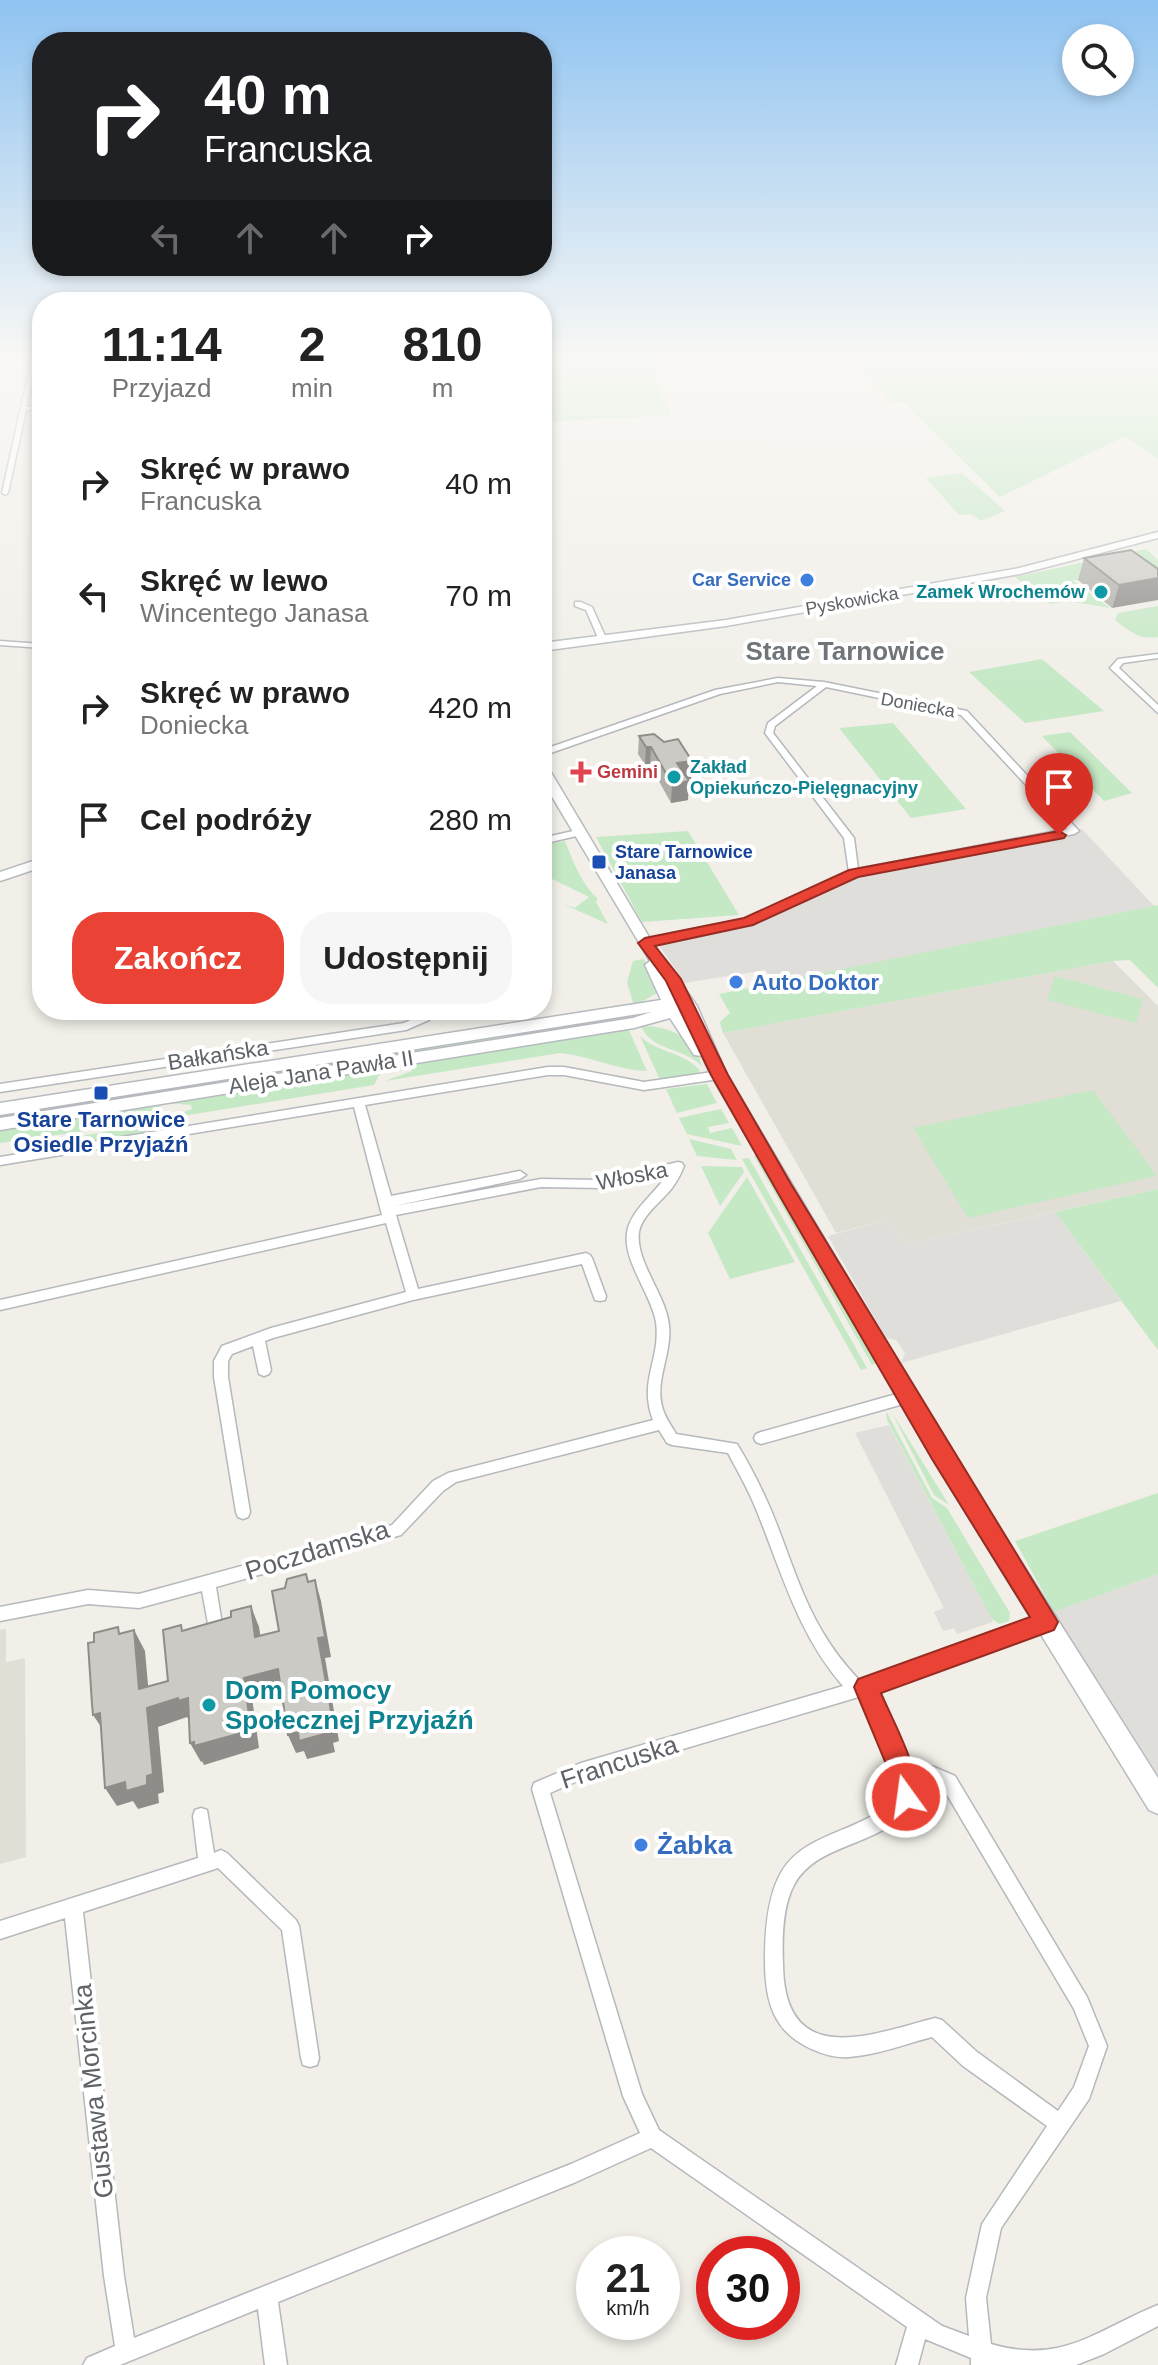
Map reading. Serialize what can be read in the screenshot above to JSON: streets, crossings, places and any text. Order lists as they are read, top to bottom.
{
  "streets": {
    "street": [
      "Pyskowicka",
      "Doniecka",
      "Bałkańska",
      "Aleja Jana Pawła II",
      "Włoska",
      "Poczdamska",
      "Francuska",
      "Gustawa Morcinka"
    ]
  },
  "crossings": [
    ["Włoska", "Poczdamska"]
  ],
  "districts": ["Stare Tarnowice"],
  "places": {
    "other": [
      "Car Service",
      "Zamek Wrochemów",
      "Zakład Opiekuńczo-Pielęgnacyjny",
      "Auto Doktor",
      "Dom Pomocy Społecznej Przyjaźń",
      "Żabka"
    ],
    "health": ["Gemini"],
    "transit": ["Stare Tarnowice Janasa", "Stare Tarnowice Osiedle Przyjaźń"]
  },
  "page": {
    "turn": ["40 m", "Francuska"],
    "eta": [
      "11:14",
      "Przyjazd",
      "2",
      "min",
      "810",
      "m"
    ],
    "list": [
      {
        "name": "Skręć w prawo",
        "note": "Francuska",
        "value": "40 m"
      },
      {
        "name": "Skręć w lewo",
        "note": "Wincentego Janasa",
        "value": "70 m"
      },
      {
        "name": "Skręć w prawo",
        "note": "Doniecka",
        "value": "420 m"
      },
      {
        "name": "Cel podróży",
        "value": "280 m"
      }
    ],
    "buttons": ["Zakończ", "Udostępnij"],
    "speed": "21 km/h",
    "limit": "30"
  }
}
